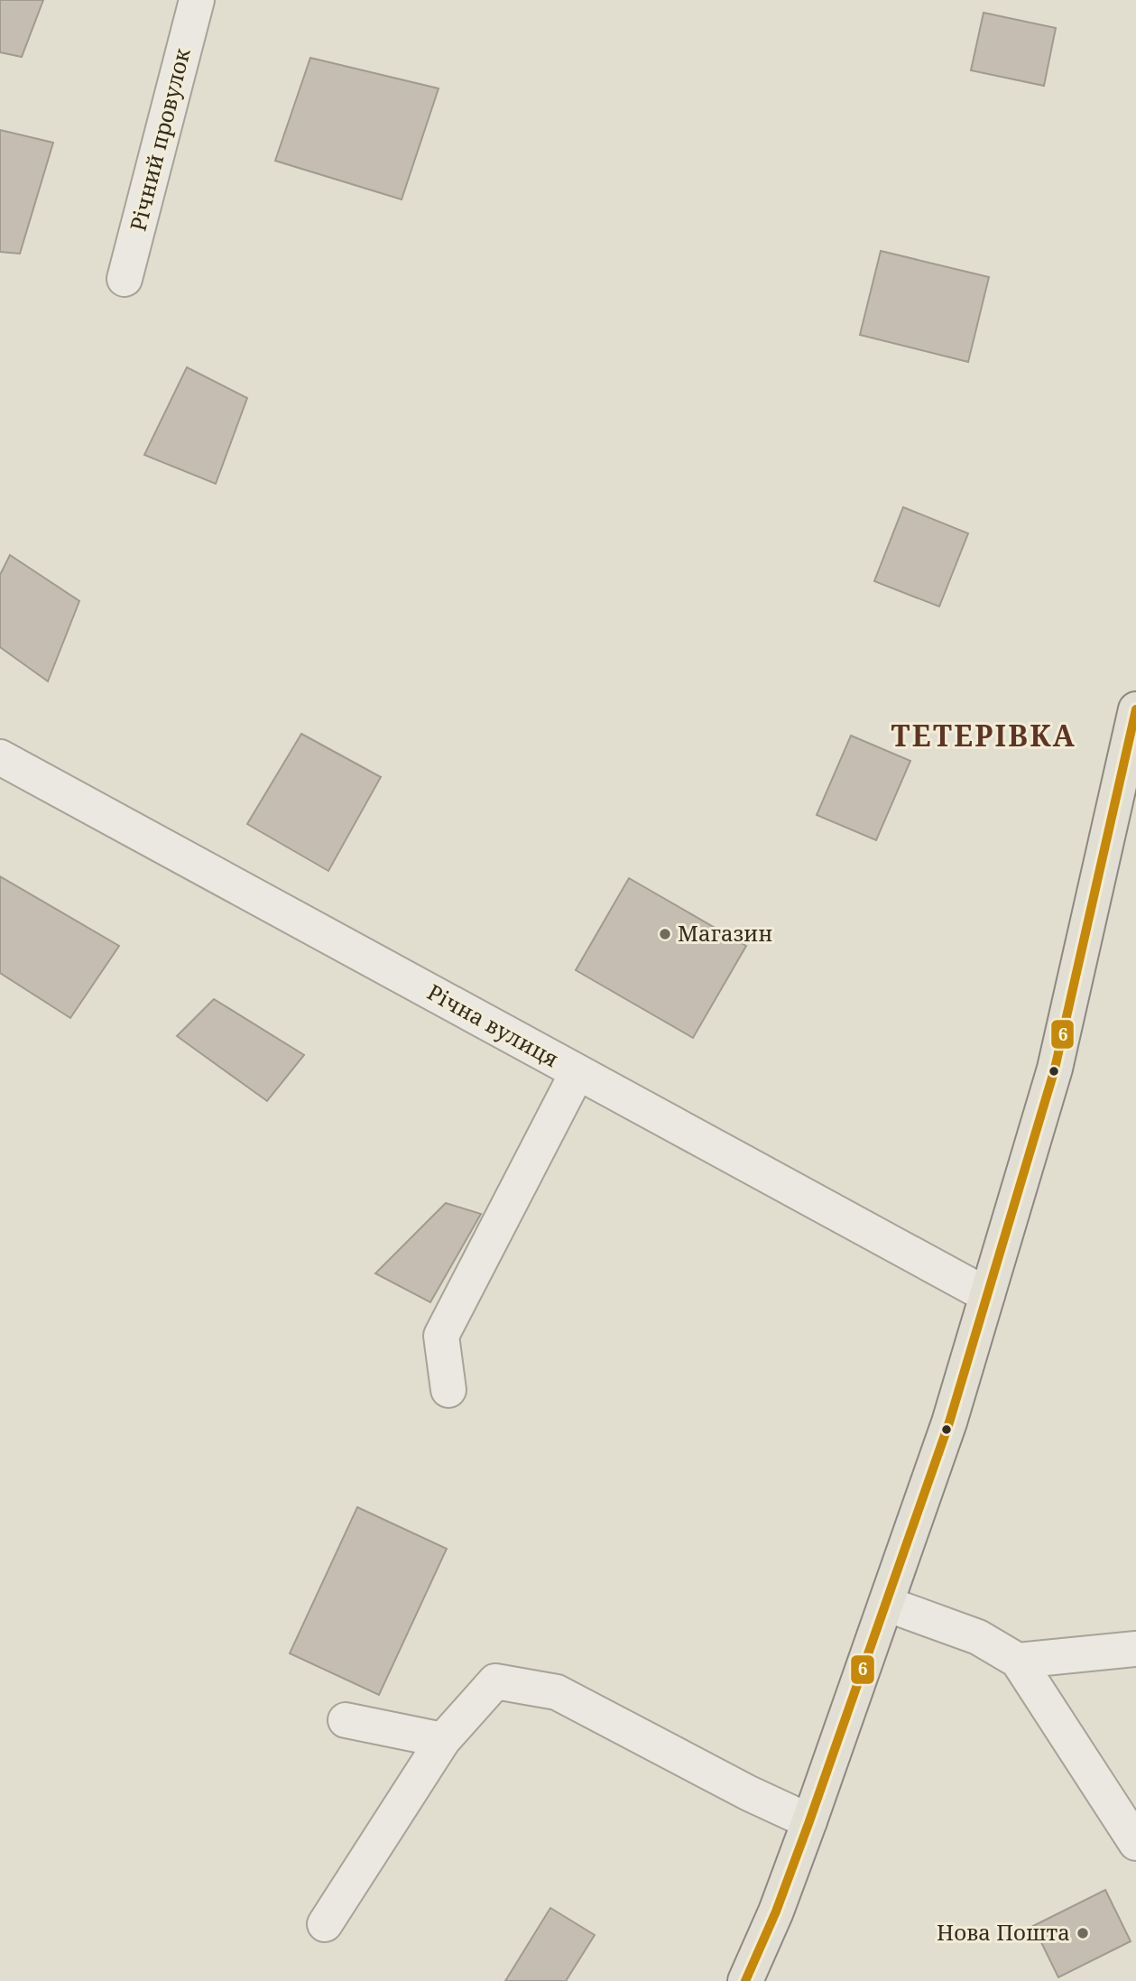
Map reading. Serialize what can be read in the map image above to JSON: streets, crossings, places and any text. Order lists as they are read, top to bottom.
{
  "streets": {
    "street": ["Річний провулок", "Річна вулиця"]
  },
  "districts": ["ТЕТЕРІВКА"],
  "places": ["Магазин", "Нова Пошта"],
  "lines": ["transit line 6"]
}
